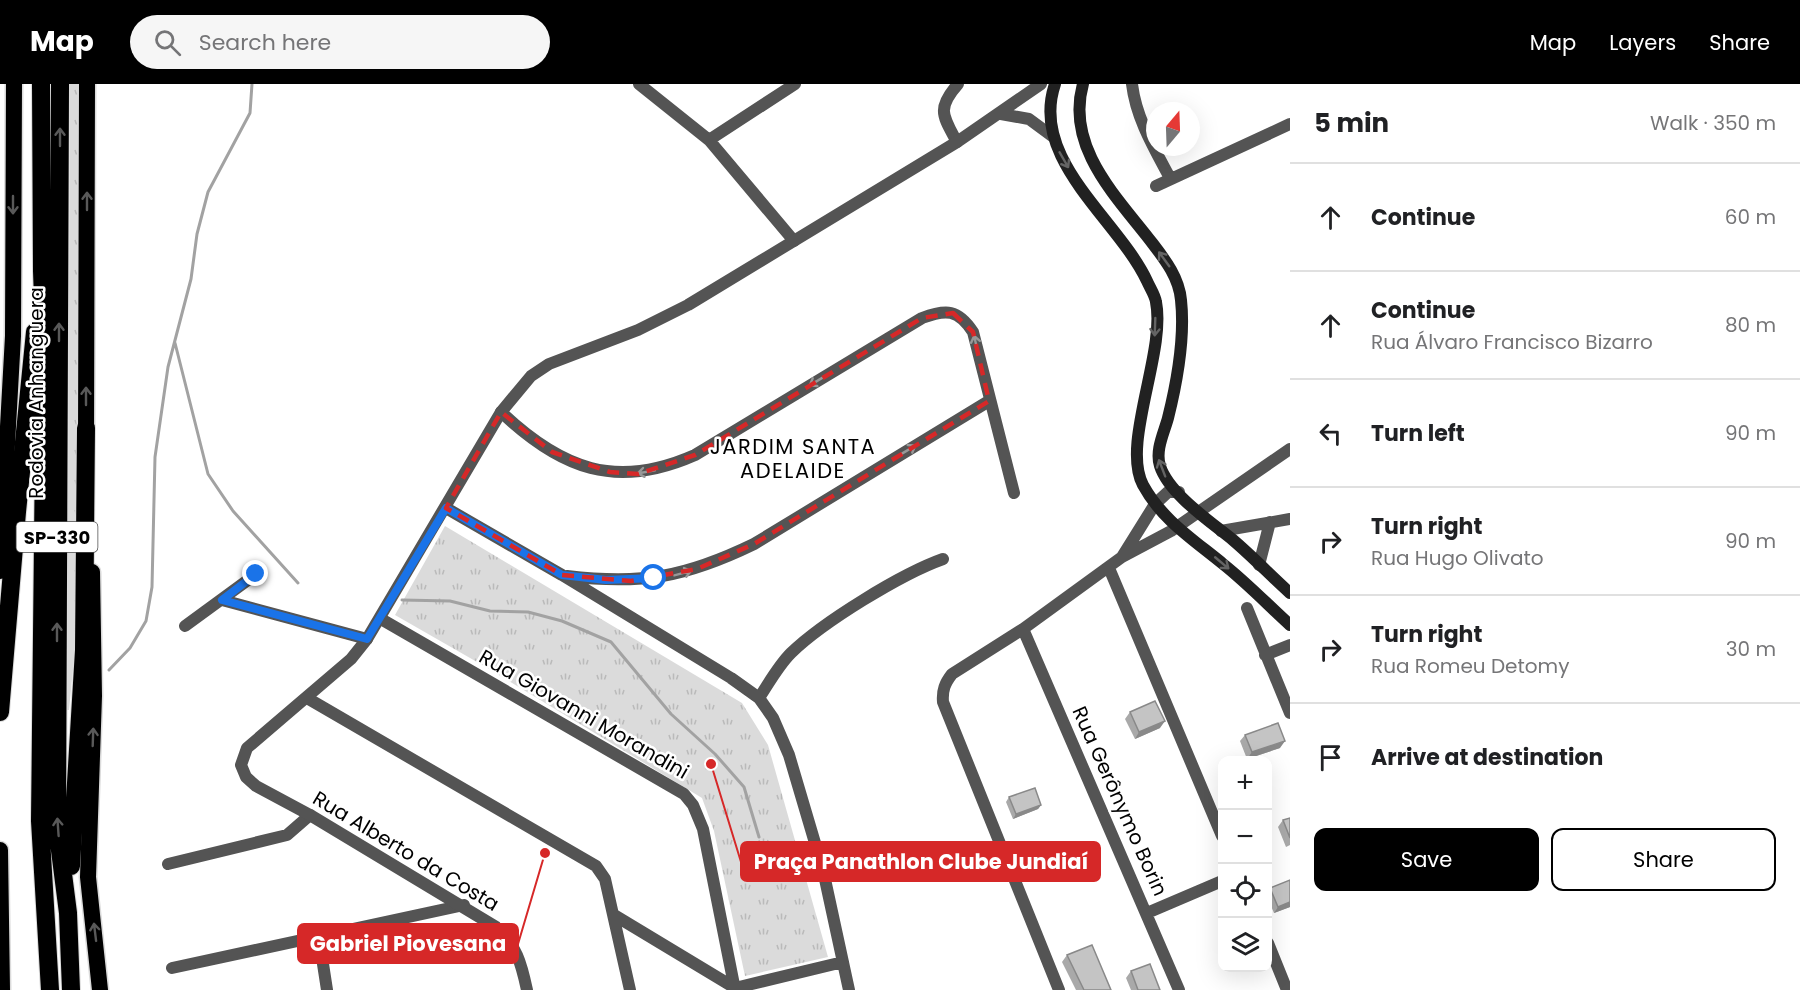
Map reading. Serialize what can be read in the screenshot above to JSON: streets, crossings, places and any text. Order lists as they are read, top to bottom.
{
  "streets": {
    "highway": ["Rodovia Anhanguera", "SP-330"],
    "street": ["Rua Giovanni Morandini", "Rua Gerônymo Borin", "Rua Alberto da Costa"]
  },
  "districts": ["JARDIM SANTA ADELAIDE"],
  "places": ["Praça Panathlon Clube Jundiaí", "Gabriel Piovesana"],
  "north": "top",
  "page": {
    "header": "Map",
    "search": "Search here",
    "nav": ["Map", "Layers", "Share"],
    "heading": ["5 min", "Walk · 350 m"],
    "list": [
      ["Continue", "60 m"],
      ["Continue", "Rua Álvaro Francisco Bizarro", "80 m"],
      ["Turn left", "90 m"],
      ["Turn right", "Rua Hugo Olivato", "90 m"],
      ["Turn right", "Rua Romeu Detomy", "30 m"],
      "Arrive at destination"
    ],
    "map_buttons": ["+", "−"],
    "buttons": ["Save", "Share"]
  }
}
